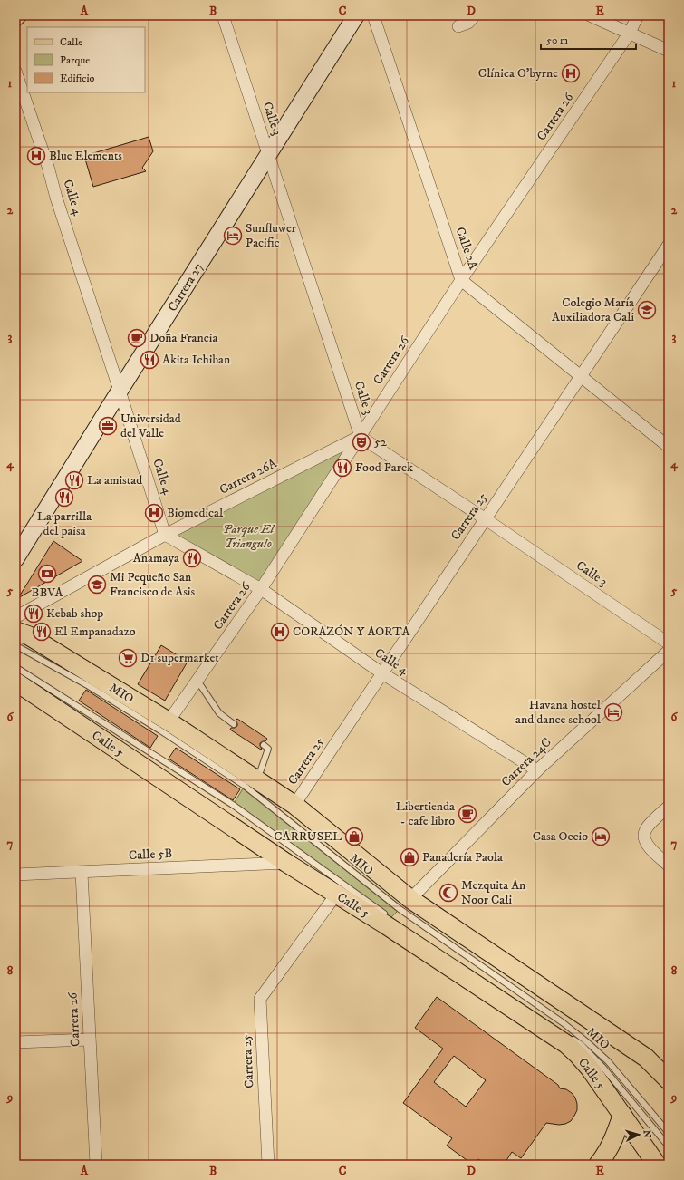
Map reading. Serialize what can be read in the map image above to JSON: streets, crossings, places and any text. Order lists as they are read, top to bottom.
{
  "streets": {
    "main road": ["Calle 5"],
    "street": [
      "Carrera 26",
      "Calle 3",
      "Calle 4",
      "Calle 2A",
      "Carrera 27",
      "Carrera 26A",
      "Carrera 25",
      "Carrera 24C",
      "Calle 5B"
    ],
    "lane": ["MIO"]
  },
  "crossings": [
    ["Carrera 26", "Calle 3"],
    ["Carrera 26", "Calle 4"],
    ["Carrera 26", "Calle 2A"],
    ["Carrera 26", "Carrera 26A"],
    ["Carrera 26", "Calle 5B"],
    ["Calle 3", "Carrera 27"],
    ["Calle 3", "Carrera 26A"],
    ["Calle 3", "Carrera 25"],
    ["Calle 4", "Carrera 27"],
    ["Calle 4", "Carrera 26A"],
    ["Calle 4", "Carrera 25"],
    ["Calle 4", "Carrera 24C"],
    ["Calle 2A", "Carrera 25"],
    ["Carrera 25", "Calle 5"],
    ["Calle 5", "Calle 5B"]
  ],
  "parks": ["Parque El Triangulo"],
  "places": {
    "hospital": [
      "Clínica O'byrne",
      "Blue Elements",
      "Biomedical",
      "CORAZÓN Y AORTA"
    ],
    "hotel": ["Sunfluwer Pacific", "Havana hostel and dance school", "Casa Occio"],
    "school or university": ["Colegio María Auxiliadora Cali", "Mi Pequeño San Francisco de Asis"],
    "cafe": ["Doña Francia", "Libertienda - cafe libro"],
    "restaurant": [
      "Akita Ichiban",
      "Food Parck",
      "La amistad",
      "La parrilla del paisa",
      "Anamaya",
      "Kebab shop",
      "El Empanadazo"
    ],
    "office": ["Universidad del Valle"],
    "theatre": ["52"],
    "bank": ["BBVA"],
    "supermarket": ["D1 supermarket"],
    "shop": ["CARRUSEL", "Panadería Paola"],
    "mosque": ["Mezquita An Noor Cali"]
  },
  "legend": ["Calle", "Parque", "Edificio"],
  "scale_bar": "50 m",
  "north": "right",
  "grid": {
    "columns": [
      "A",
      "B",
      "C",
      "D",
      "E"
    ],
    "rows": [
      "1",
      "2",
      "3",
      "4",
      "5",
      "6",
      "7",
      "8",
      "9"
    ]
  }
}
